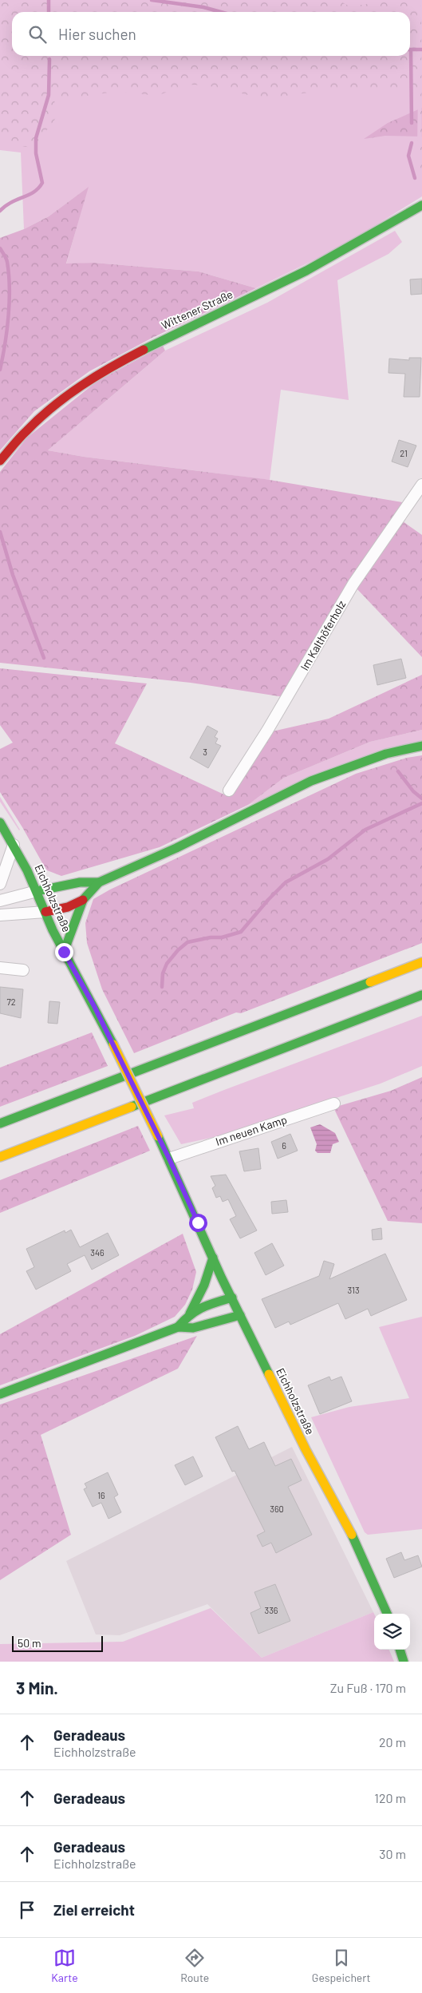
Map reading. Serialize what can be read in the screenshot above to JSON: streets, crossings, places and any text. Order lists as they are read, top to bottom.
{
  "streets": {
    "main road": ["Wittener Straße", "Eichholzstraße"],
    "street": ["Im Kalthöferholz", "Im neuen Kamp"]
  },
  "crossings": [
    ["Eichholzstraße", "Im neuen Kamp"]
  ],
  "house_numbers": [
    "21",
    "3",
    "72",
    "6",
    "346",
    "313",
    "16",
    "360",
    "336"
  ],
  "scale_bar": "50 m",
  "page": {
    "search": "Hier suchen",
    "scale": "50 m",
    "heading": ["3 Min.", "Zu Fuß · 170 m"],
    "list": [
      ["Geradeaus", "Eichholzstraße", "20 m"],
      ["Geradeaus", "120 m"],
      ["Geradeaus", "Eichholzstraße", "30 m"],
      "Ziel erreicht"
    ],
    "nav": ["Karte", "Route", "Gespeichert"]
  }
}
